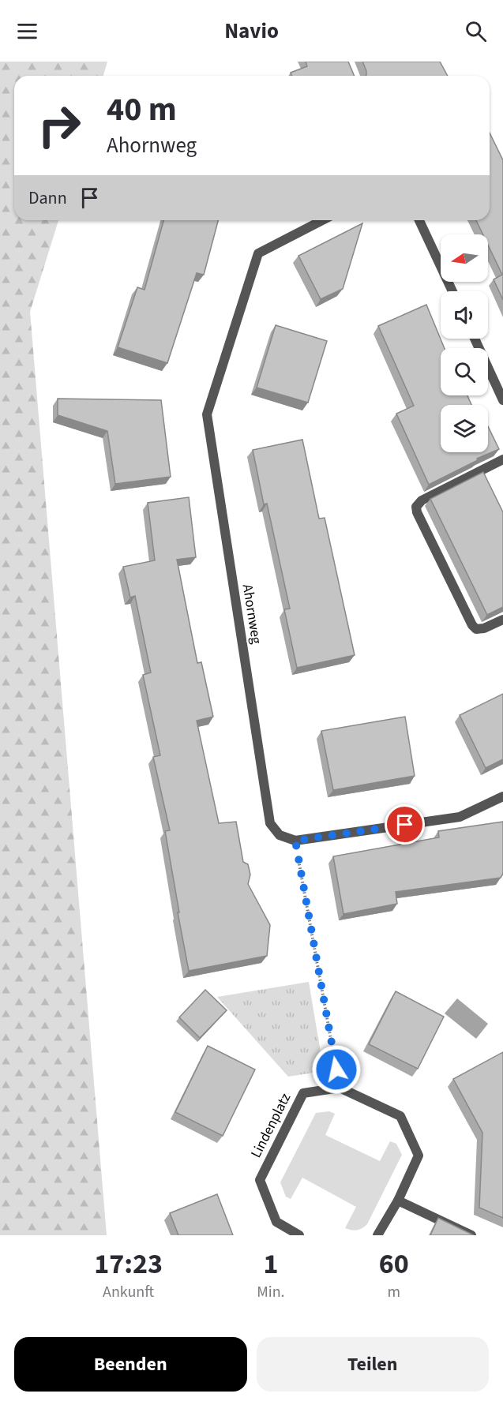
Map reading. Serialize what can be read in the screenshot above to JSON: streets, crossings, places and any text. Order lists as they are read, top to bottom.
{
  "streets": {
    "street": ["Ahornweg", "Lindenplatz"]
  },
  "north": "left",
  "page": {
    "header": "Navio",
    "turn": ["40 m", "Ahornweg"],
    "then": "Dann",
    "eta": [
      "17:23",
      "Ankunft",
      "1",
      "Min.",
      "60",
      "m"
    ],
    "buttons": ["Beenden", "Teilen"]
  }
}
